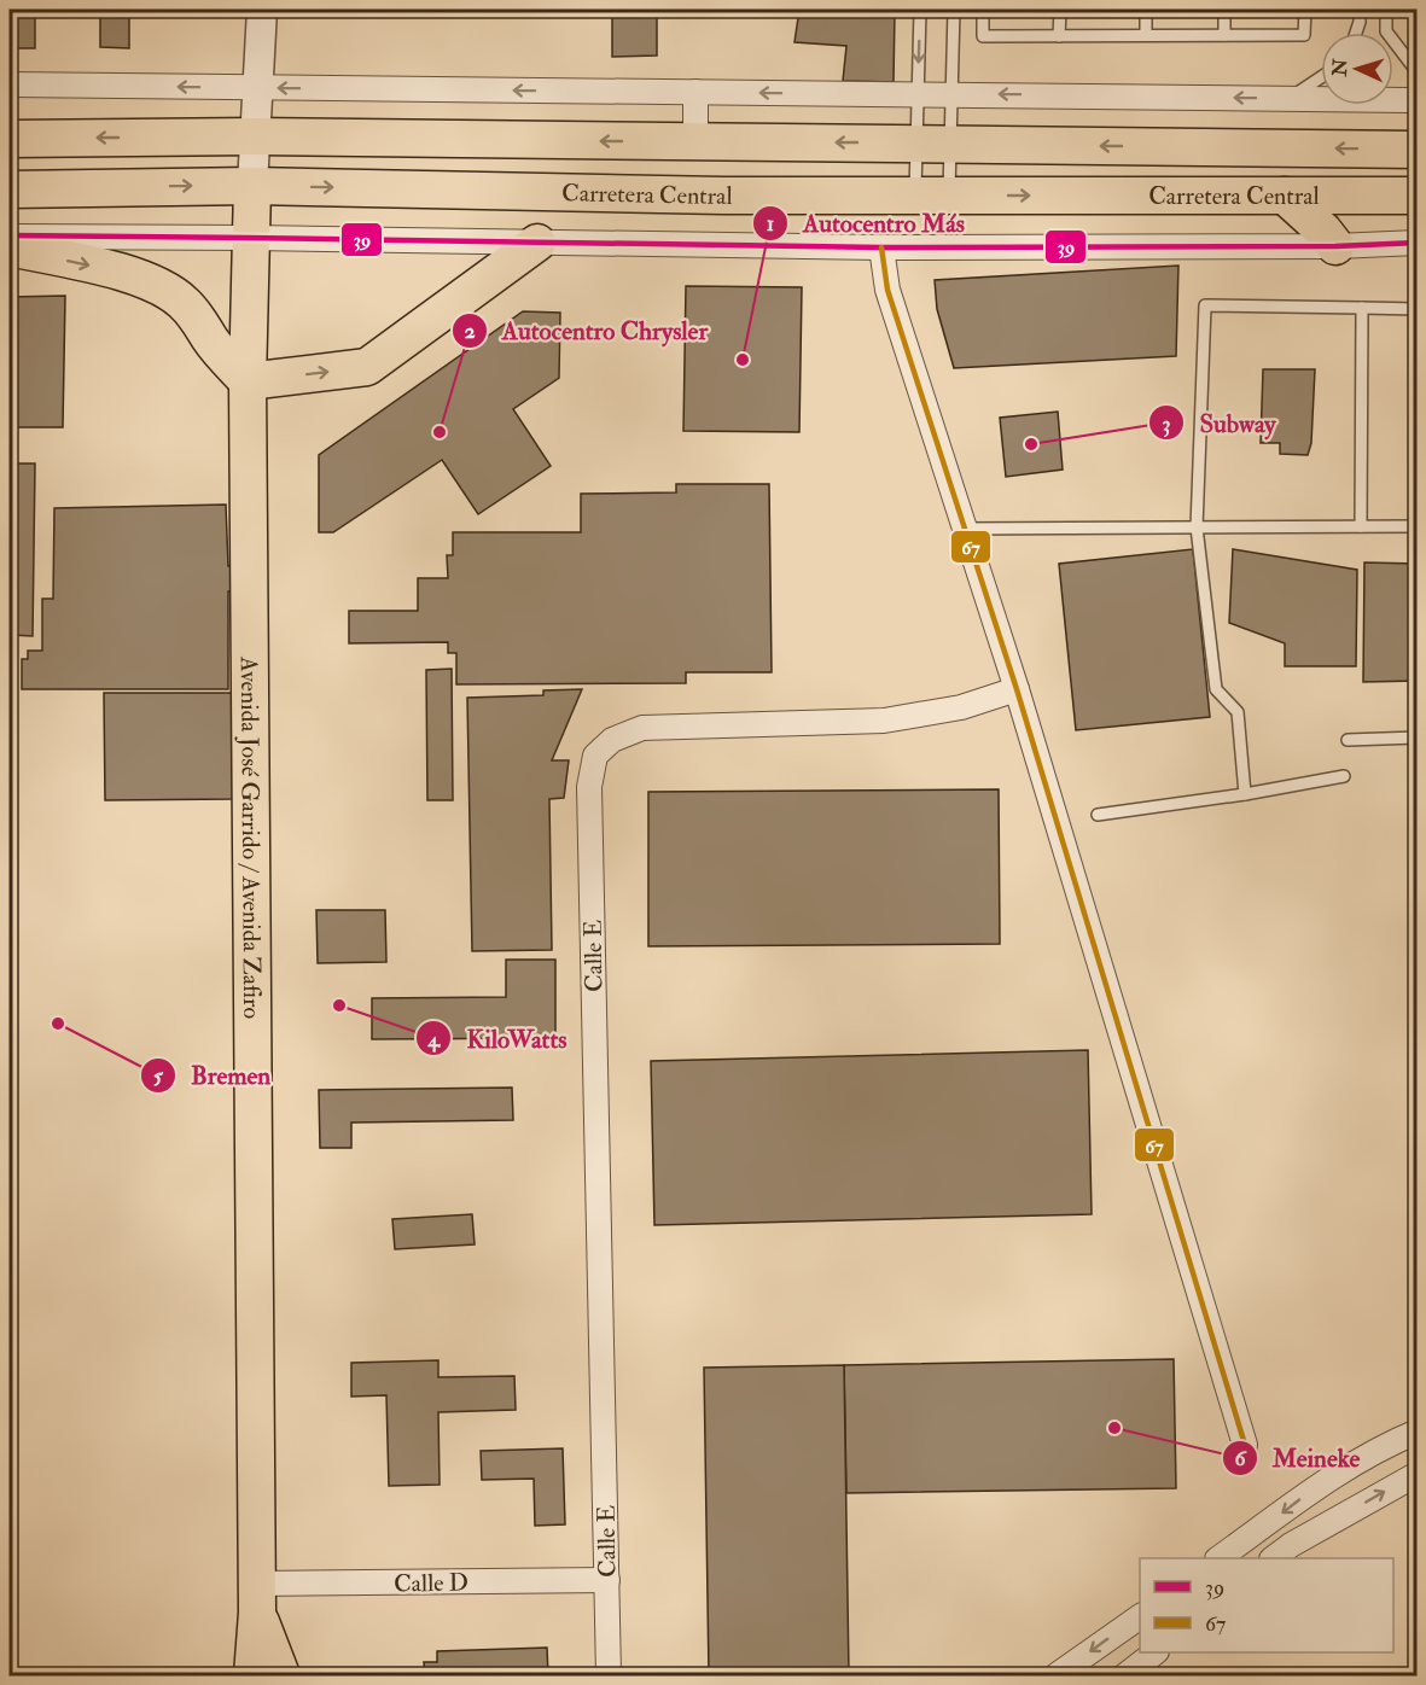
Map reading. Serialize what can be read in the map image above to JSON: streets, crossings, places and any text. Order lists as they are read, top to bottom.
{
  "streets": {
    "main road": ["Carretera Central", "Avenida José Garrido / Avenida Zafiro"],
    "street": ["Calle E", "Calle D"]
  },
  "crossings": [
    ["Carretera Central", "Avenida José Garrido / Avenida Zafiro"],
    ["Avenida José Garrido / Avenida Zafiro", "Calle D"],
    ["Calle E", "Calle D"]
  ],
  "places": [
    "Autocentro Más",
    "Autocentro Chrysler",
    "Subway",
    "KiloWatts",
    "Bremen",
    "Meineke"
  ],
  "lines": ["transit line 39", "transit line 67"],
  "legend": ["39", "67"],
  "north": "left"
}
